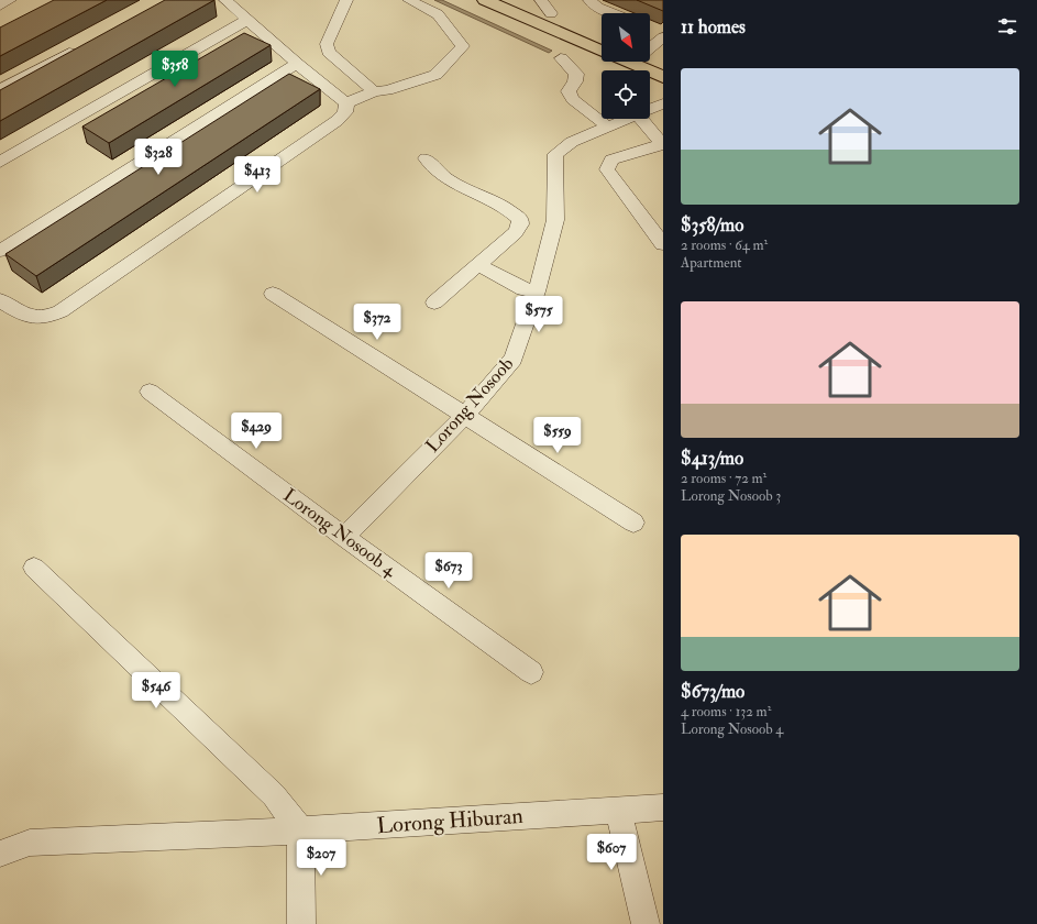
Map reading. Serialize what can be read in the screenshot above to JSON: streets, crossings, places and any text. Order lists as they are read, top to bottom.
{
  "streets": {
    "street": ["Lorong Nosoob", "Lorong Nosoob 4", "Lorong Hiburan"]
  },
  "crossings": [
    ["Lorong Nosoob", "Lorong Nosoob 4"]
  ],
  "north": "bottom right",
  "page": {
    "heading": "11 homes",
    "price": [
      "$358",
      "$328",
      "$413",
      "$575",
      "$372",
      "$429",
      "$559",
      "$673",
      "$546",
      "$607",
      "$207"
    ],
    "list": [
      {
        "name": "$358/mo",
        "note": "2 rooms · 64 m² · Apartment"
      },
      {
        "name": "$413/mo",
        "note": "2 rooms · 72 m² · Lorong Nosoob 3"
      },
      {
        "name": "$673/mo",
        "note": "4 rooms · 132 m² · Lorong Nosoob 4"
      }
    ]
  }
}
